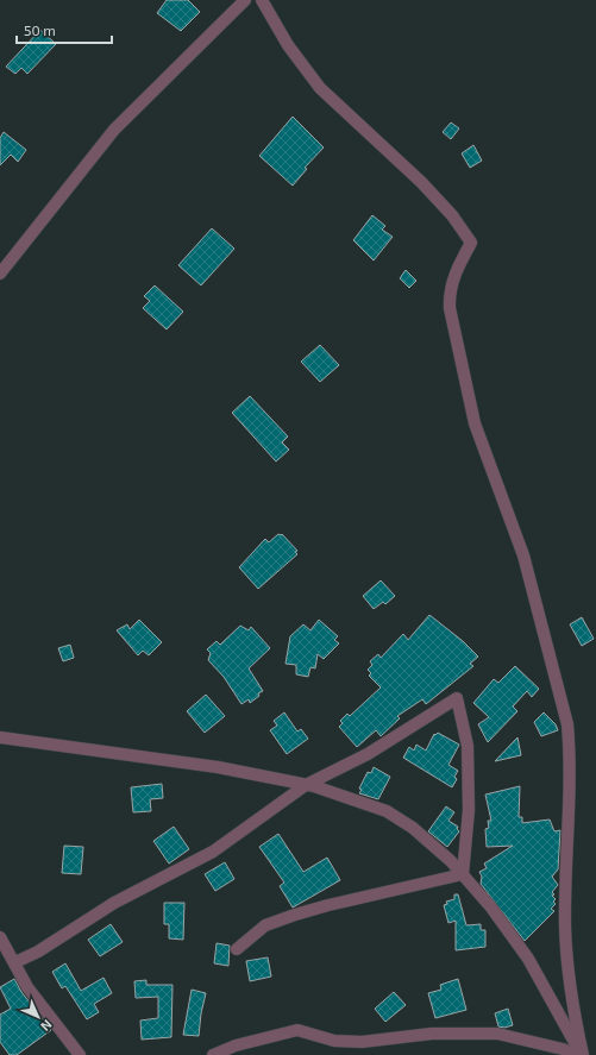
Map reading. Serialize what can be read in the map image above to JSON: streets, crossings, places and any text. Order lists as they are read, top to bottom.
{
  "scale_bar": "50 m",
  "north": "bottom right"
}
